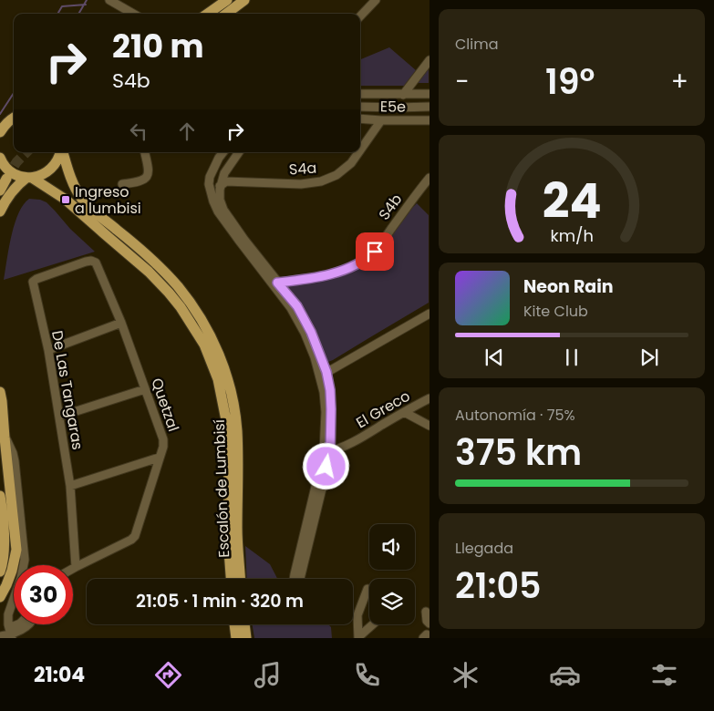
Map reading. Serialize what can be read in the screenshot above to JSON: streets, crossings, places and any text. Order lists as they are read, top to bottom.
{
  "streets": {
    "main road": ["Escalón de Lumbisí"],
    "street": [
      "E5e",
      "S4a",
      "S4b",
      "De Las Tangaras",
      "Quetzal",
      "El Greco"
    ]
  },
  "crossings": [
    ["E5e", "S4a"],
    ["De Las Tangaras", "Quetzal"]
  ],
  "places": {
    "transit": ["Ingreso a lumbisi"]
  },
  "page": {
    "tile": [
      "Clima",
      ["Autonomía · 75%", "375 km"],
      ["Llegada", "21:05"]
    ],
    "turn": ["210 m", "S4b"],
    "heat": ["−", "19°", "+"],
    "song": ["Neon Rain", "Kite Club"],
    "limit": "30",
    "trip": "21:05 · 1 min · 320 m",
    "tabs": "21:04",
    "gauge": ["24", "km/h"]
  }
}
